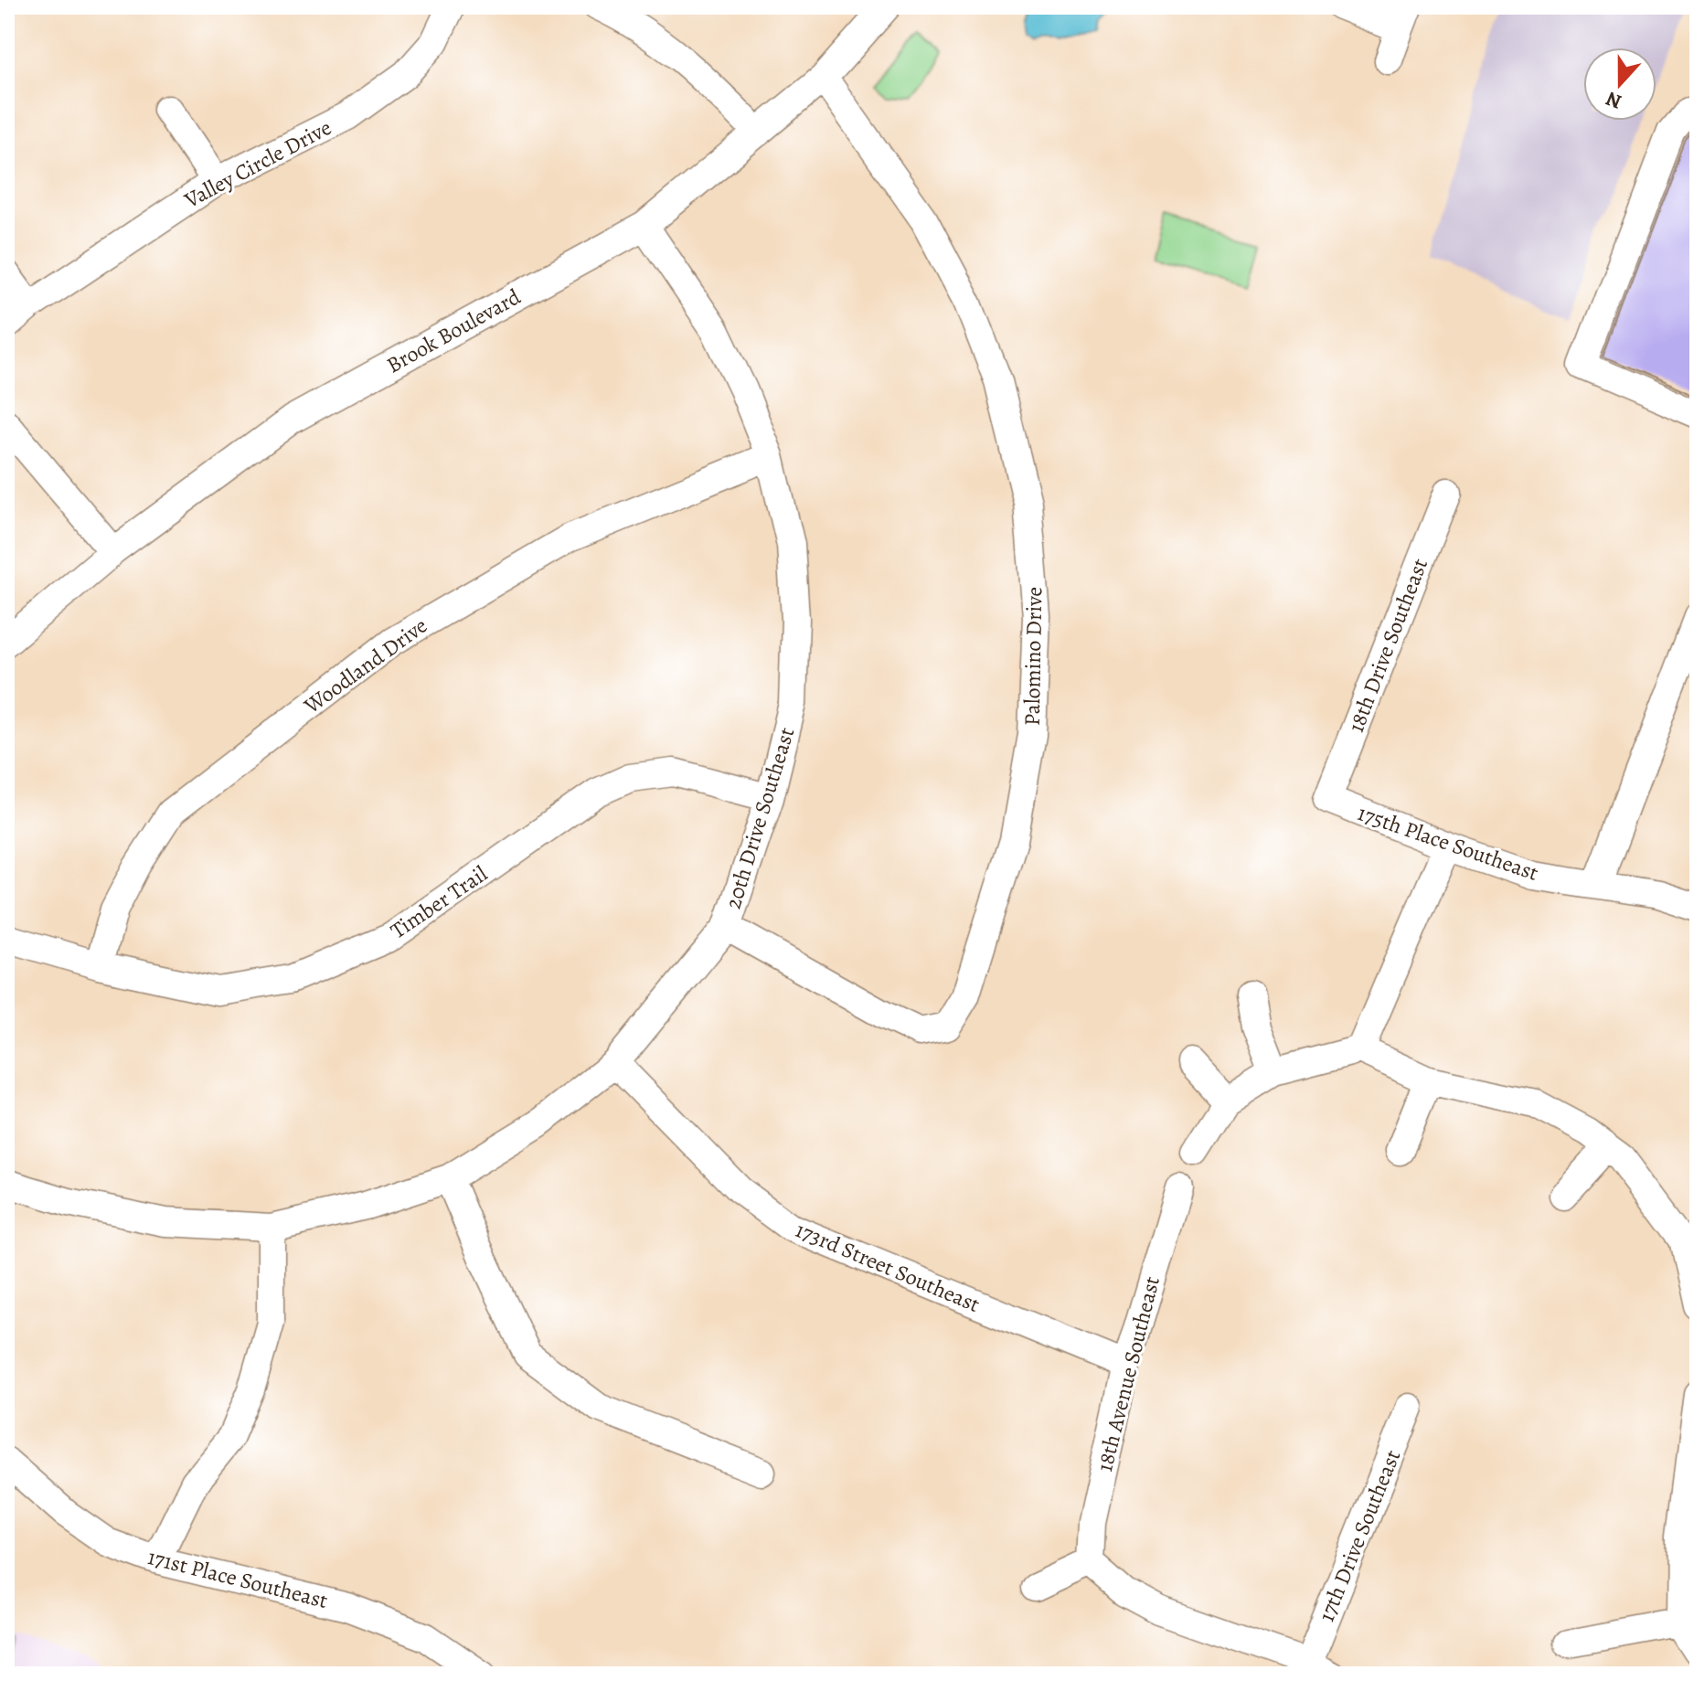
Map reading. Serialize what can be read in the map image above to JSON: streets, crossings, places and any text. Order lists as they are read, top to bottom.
{
  "streets": {
    "street": [
      "Valley Circle Drive",
      "Brook Boulevard",
      "18th Drive Southeast",
      "Palomino Drive",
      "Woodland Drive",
      "20th Drive Southeast",
      "175th Place Southeast",
      "Timber Trail",
      "173rd Street Southeast",
      "18th Avenue Southeast",
      "17th Drive Southeast",
      "171st Place Southeast"
    ]
  },
  "crossings": [
    ["Brook Boulevard", "Palomino Drive"],
    ["Brook Boulevard", "20th Drive Southeast"],
    ["18th Drive Southeast", "175th Place Southeast"],
    ["Palomino Drive", "20th Drive Southeast"],
    ["Woodland Drive", "20th Drive Southeast"],
    ["Woodland Drive", "Timber Trail"],
    ["20th Drive Southeast", "Timber Trail"],
    ["20th Drive Southeast", "173rd Street Southeast"],
    ["173rd Street Southeast", "18th Avenue Southeast"]
  ],
  "north": "bottom"
}
